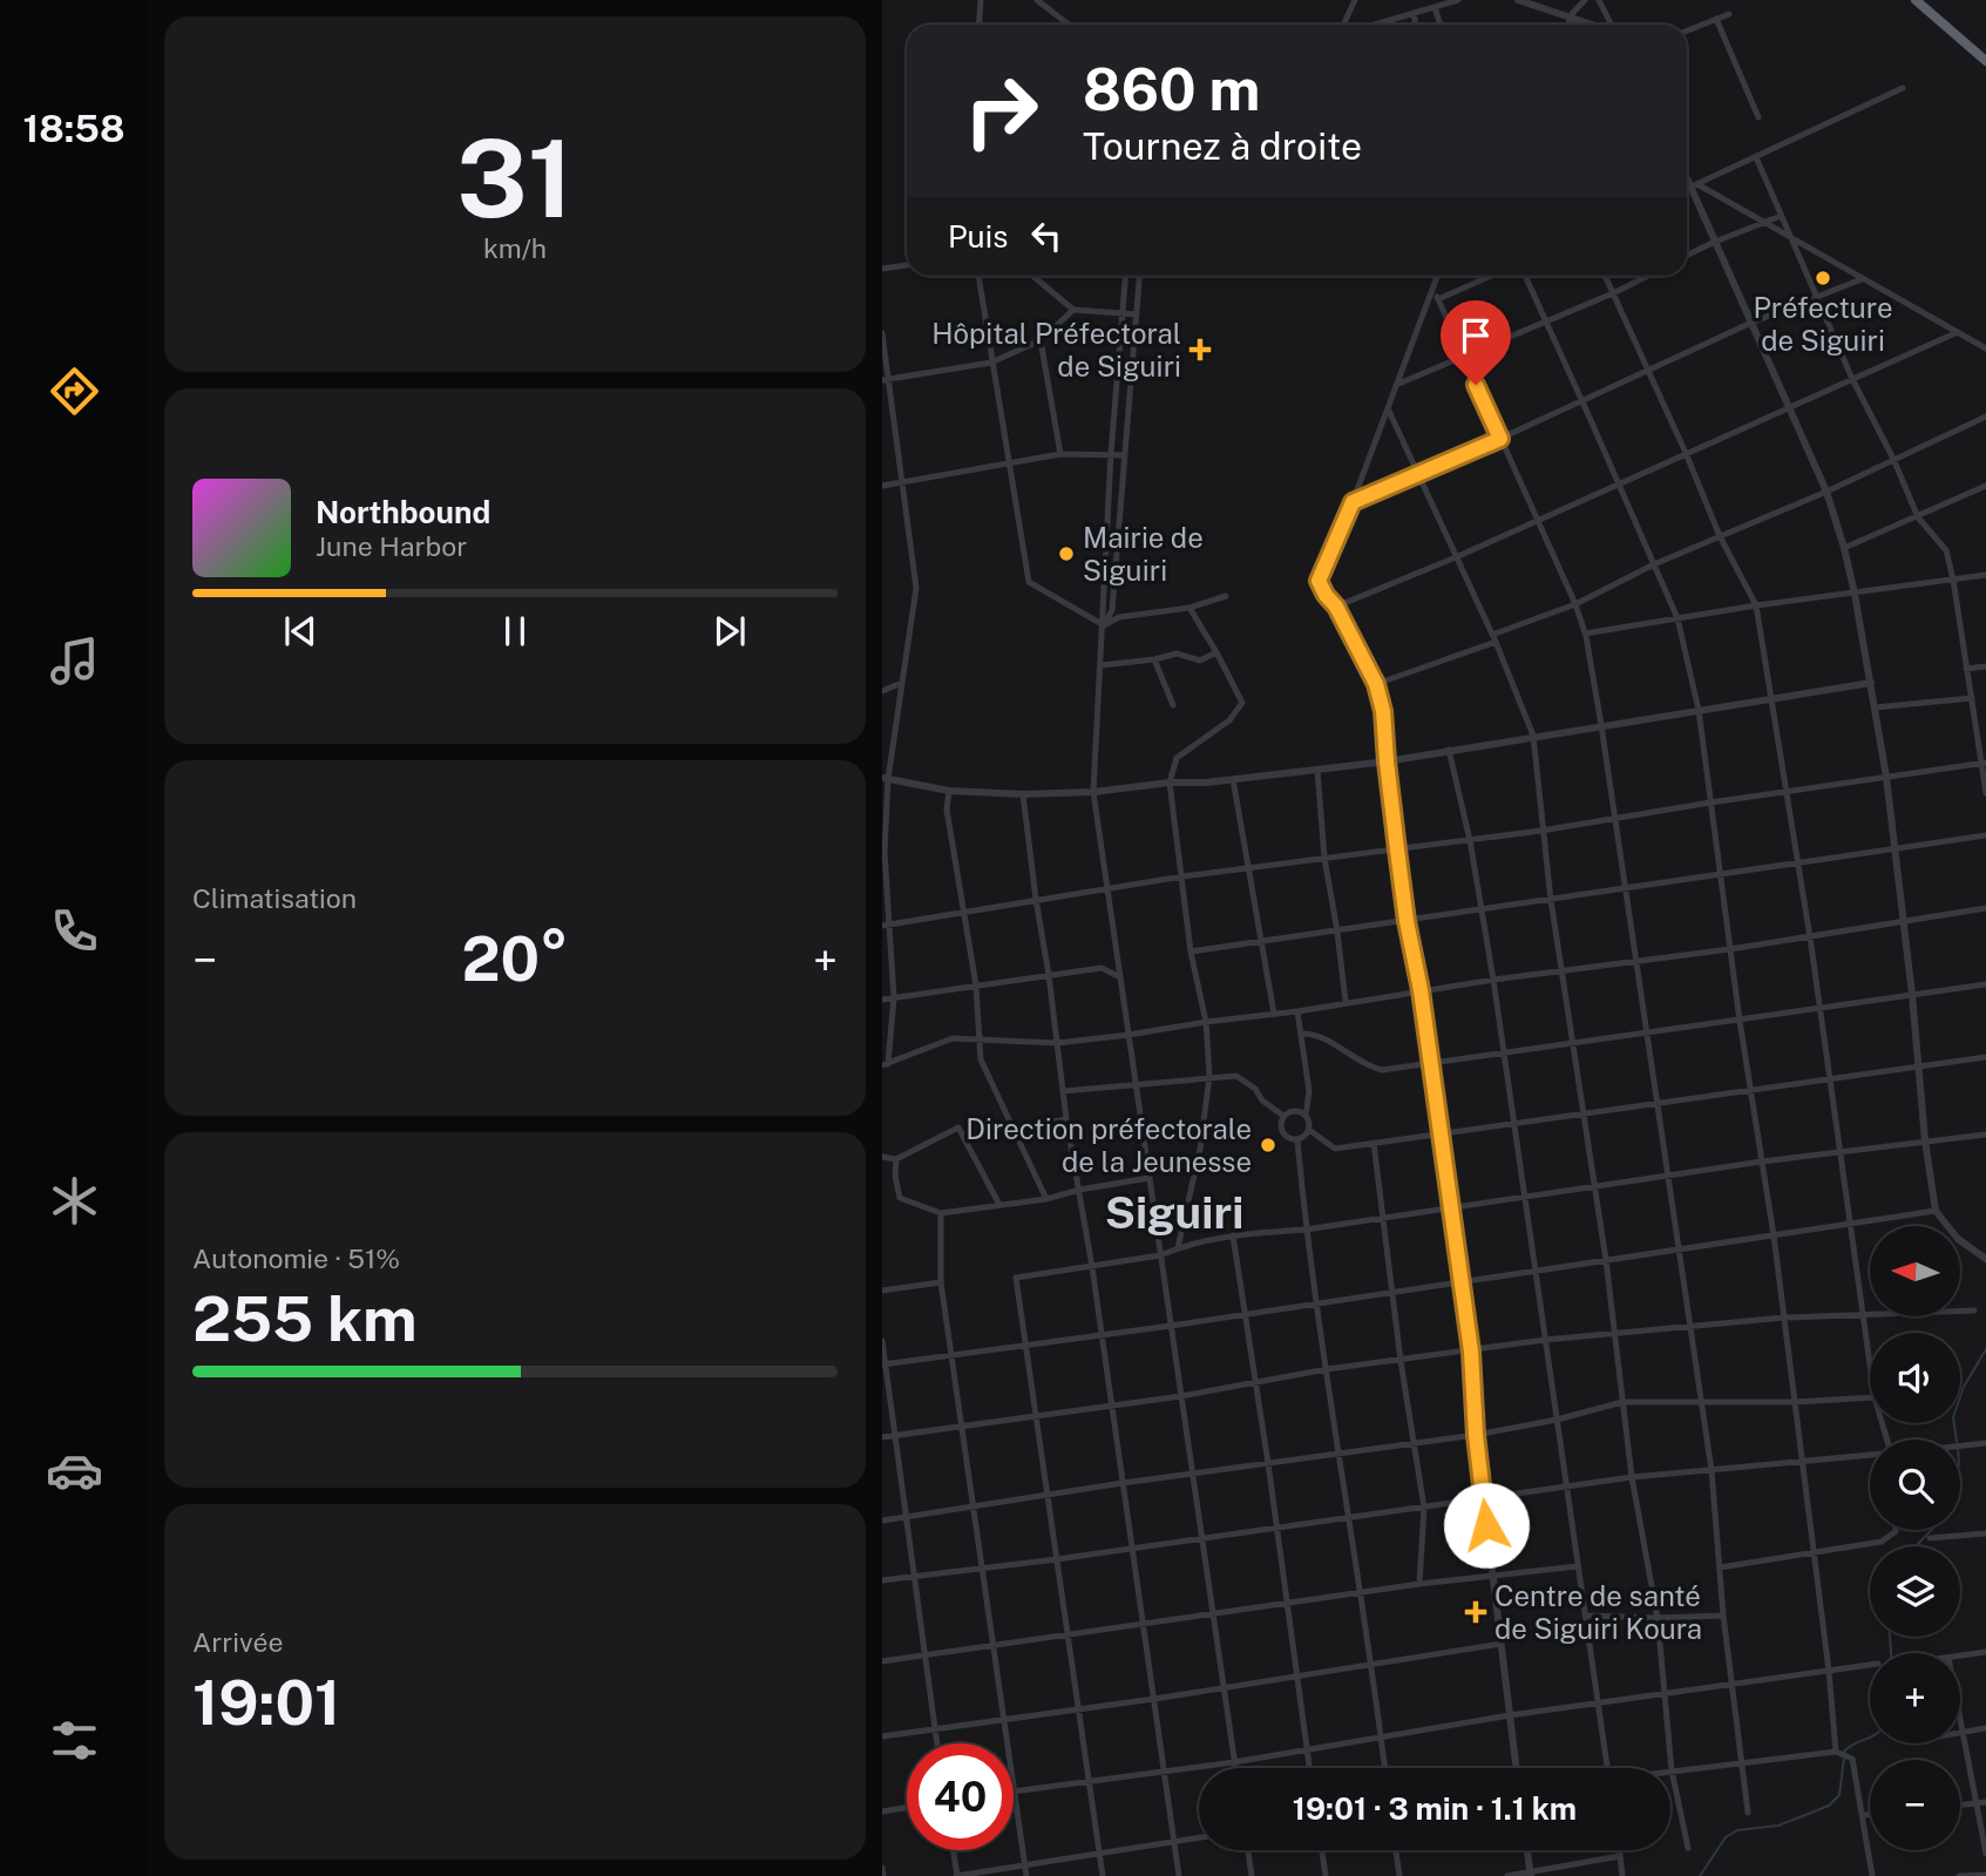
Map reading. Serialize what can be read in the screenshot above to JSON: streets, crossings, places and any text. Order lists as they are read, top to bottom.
{
  "districts": ["Siguiri"],
  "places": {
    "other": ["Préfecture de Siguiri", "Mairie de Siguiri", "Direction préfectorale de la Jeunesse"],
    "health": ["Hôpital Préfectoral de Siguiri", "Centre de santé de Siguiri Koura"]
  },
  "north": "left",
  "page": {
    "tabs": "18:58",
    "tile": [
      ["31", "km/h"],
      "Climatisation",
      ["Autonomie · 51%", "255 km"],
      ["Arrivée", "19:01"]
    ],
    "turn": ["860 m", "Tournez à droite"],
    "then": "Puis",
    "song": ["Northbound", "June Harbor"],
    "heat": ["−", "20°", "+"],
    "map_buttons": ["+", "−"],
    "limit": "40",
    "trip": "19:01 · 3 min · 1.1 km"
  }
}
